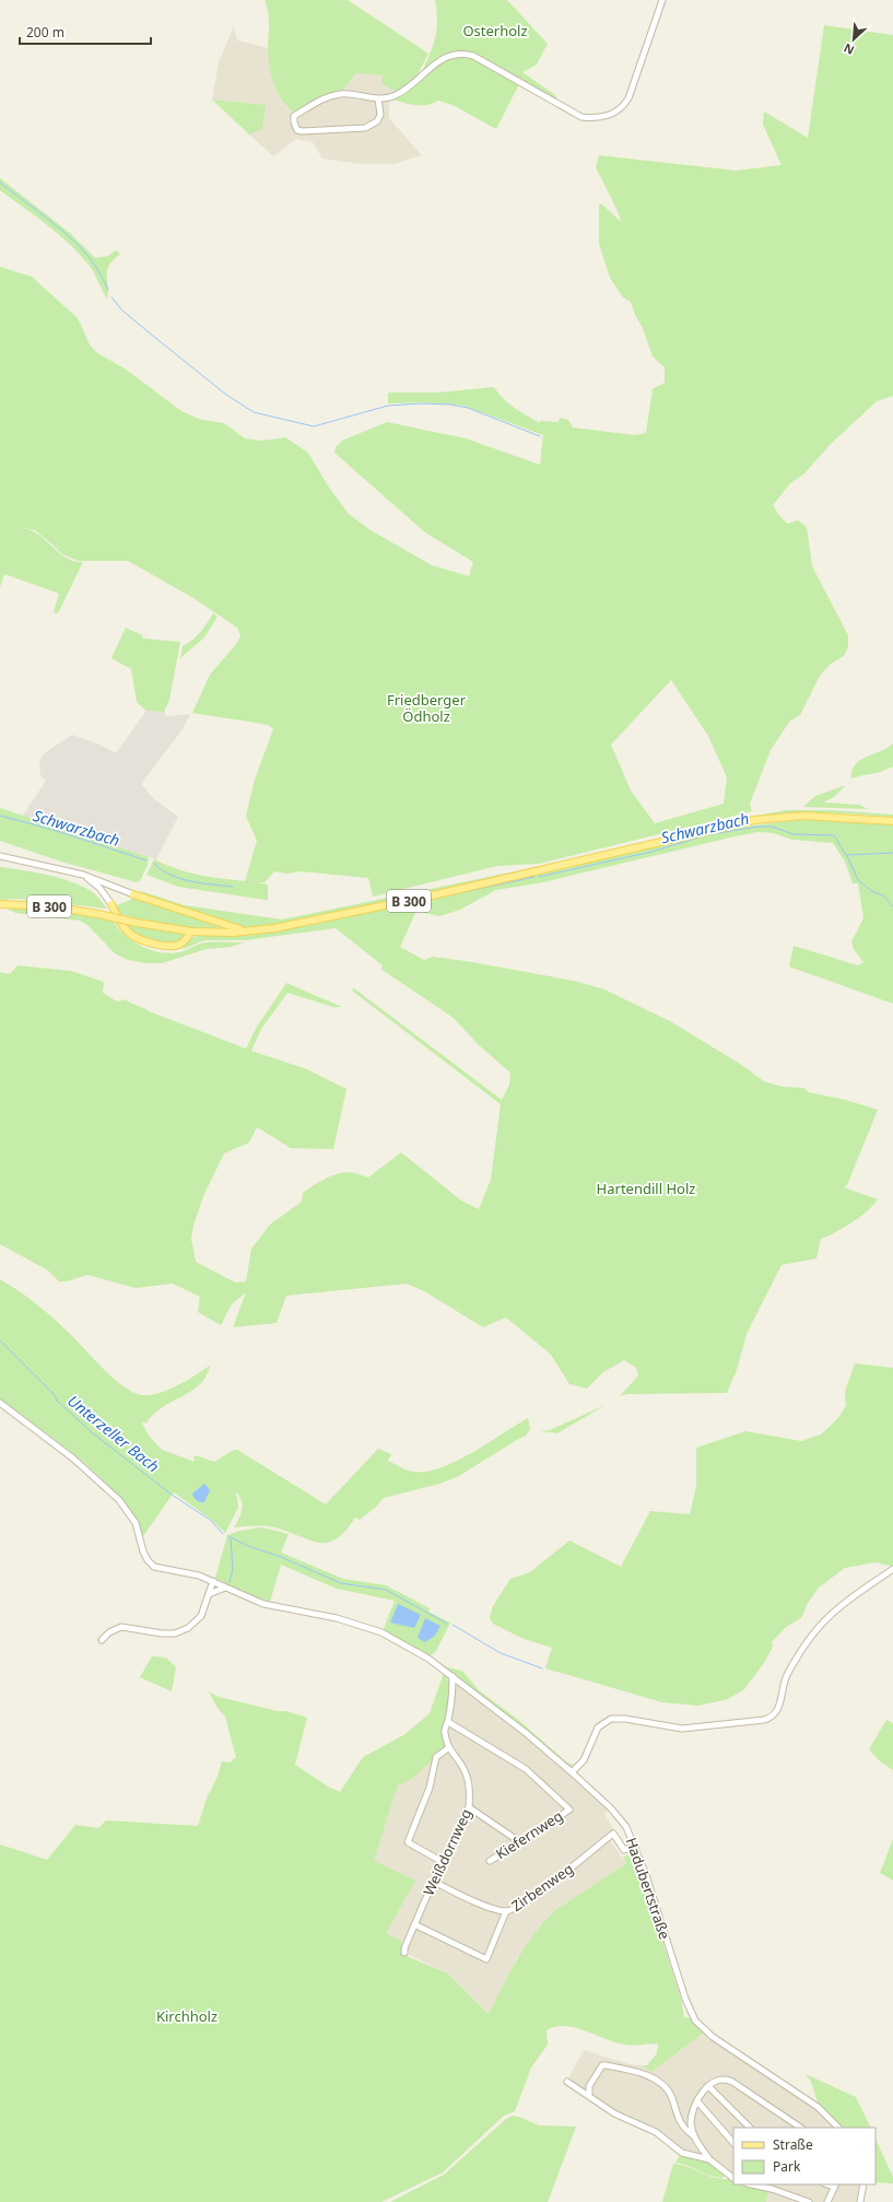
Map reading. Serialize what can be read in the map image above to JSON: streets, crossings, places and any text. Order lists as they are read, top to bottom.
{
  "streets": {
    "main road": ["B 300"],
    "street": [
      "Kiefernweg",
      "Weißdornweg",
      "Zirbenweg",
      "Hadubertstraße"
    ]
  },
  "crossings": [
    ["Weißdornweg", "Zirbenweg"],
    ["Zirbenweg", "Hadubertstraße"]
  ],
  "water": ["Schwarzbach", "Unterzeller Bach"],
  "parks": [
    "Osterholz",
    "Friedberger Ödholz",
    "Hartendill Holz",
    "Kirchholz"
  ],
  "legend": ["Straße", "Park"],
  "scale_bar": "200 m",
  "north": "bottom left"
}
